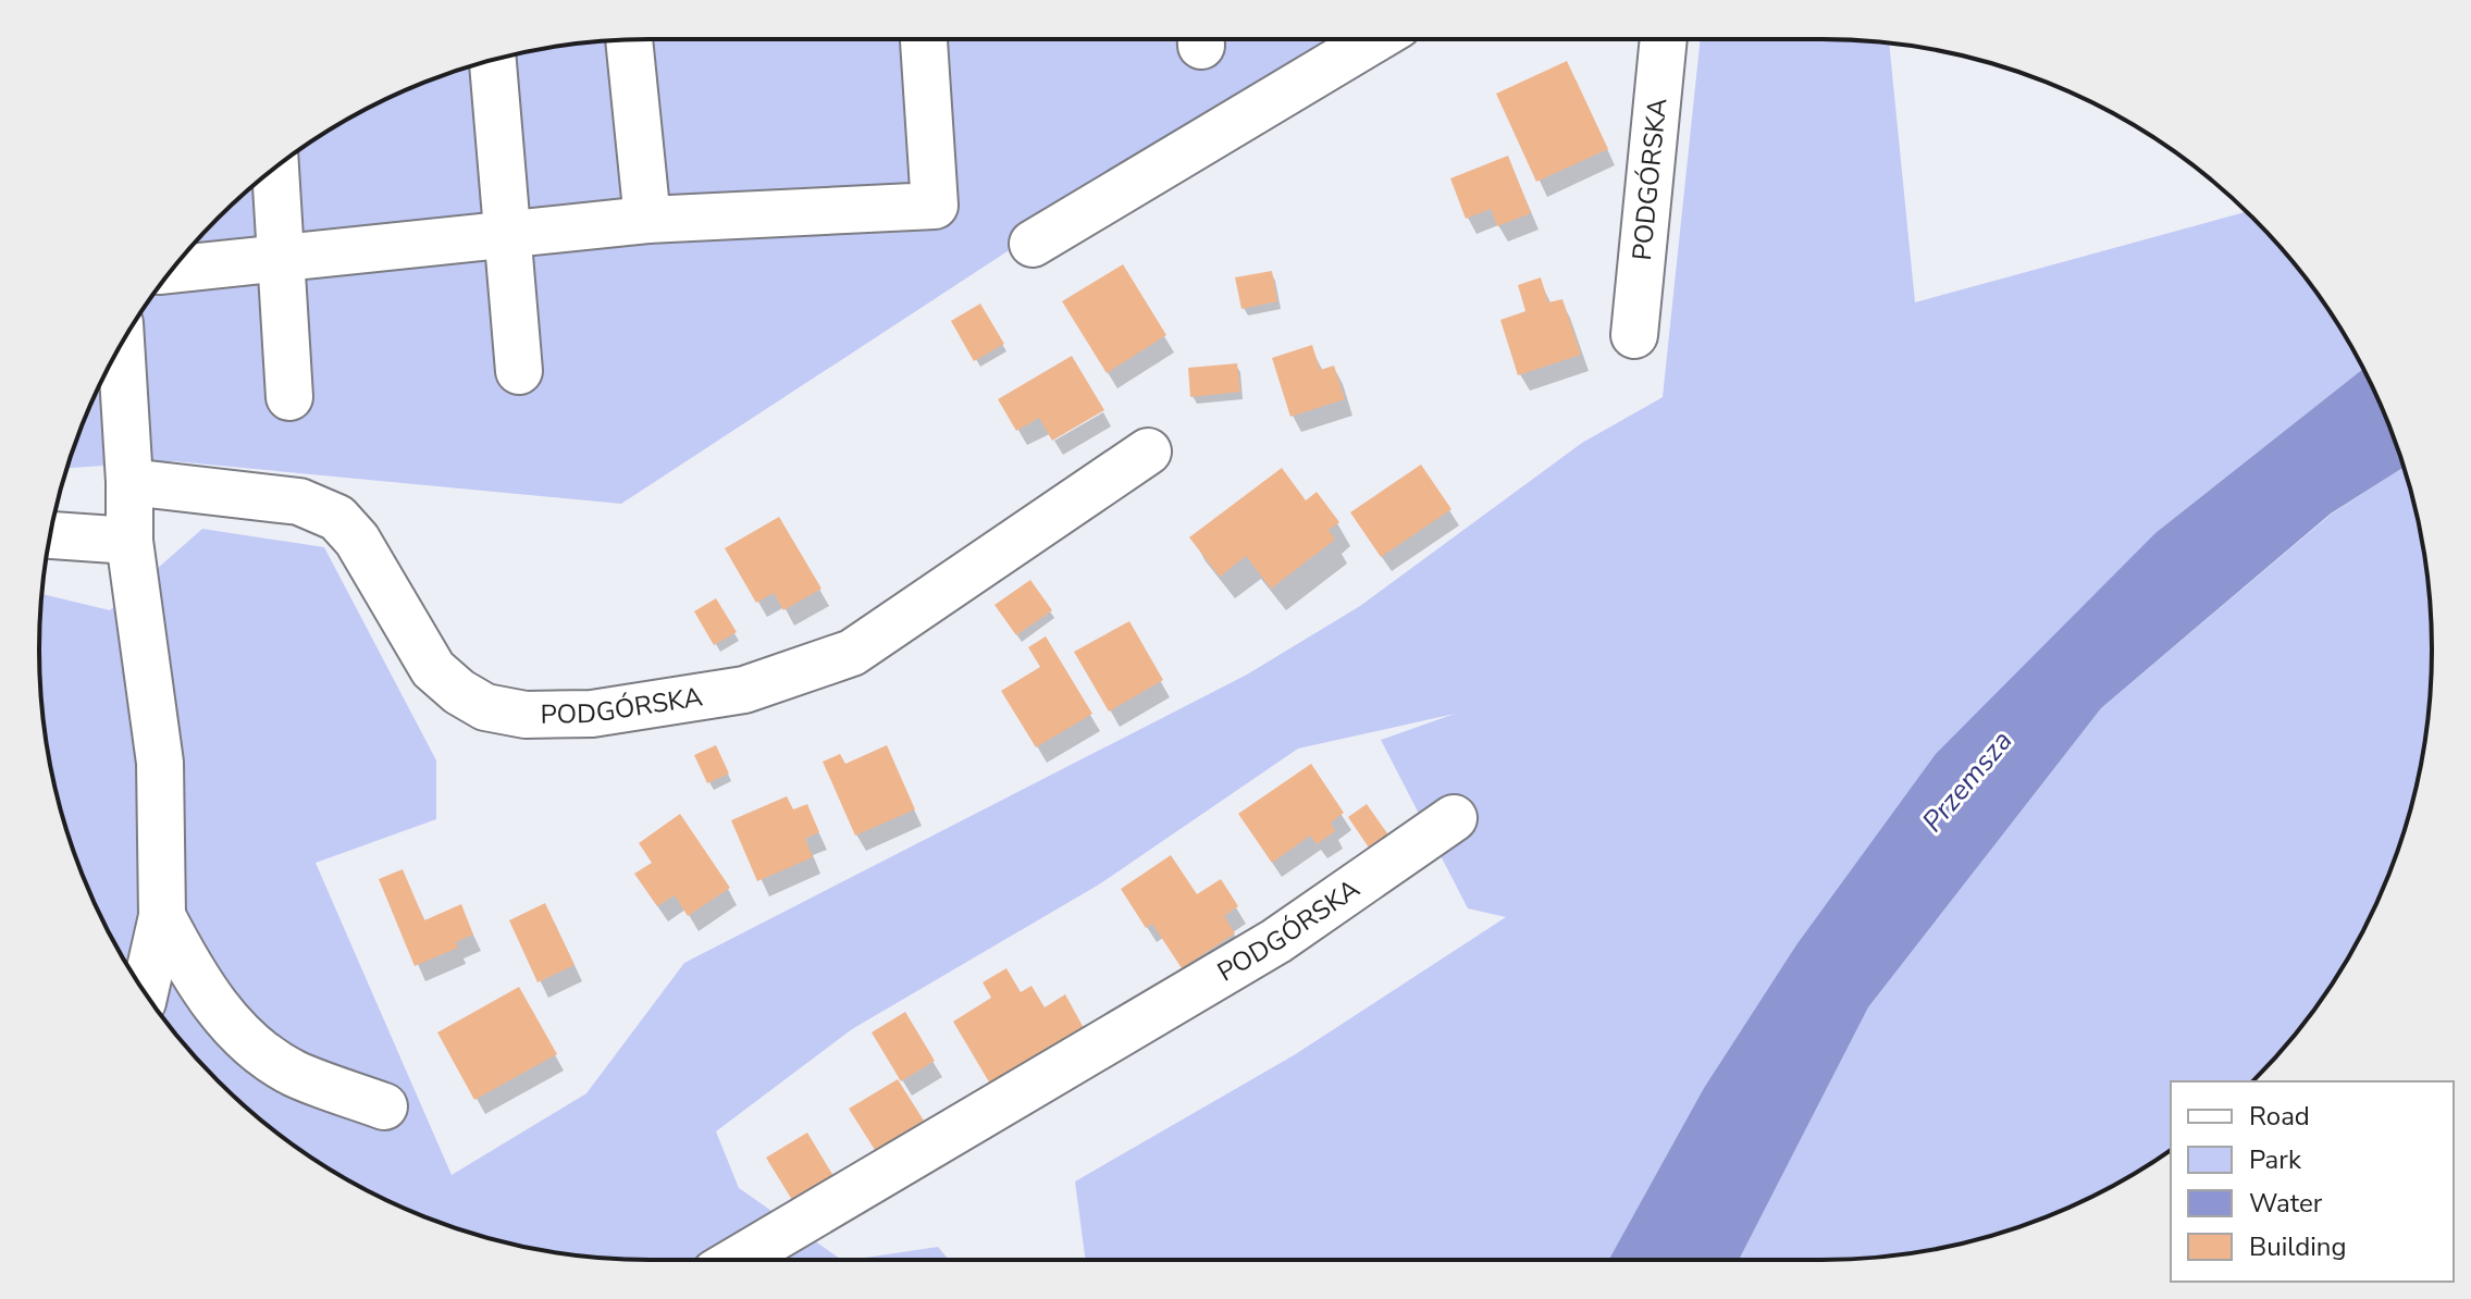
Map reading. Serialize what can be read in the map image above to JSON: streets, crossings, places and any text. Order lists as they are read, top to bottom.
{
  "streets": {
    "street": ["PODGÓRSKA"]
  },
  "water": ["Przemsza"],
  "legend": [
    "Road",
    "Park",
    "Water",
    "Building"
  ]
}
